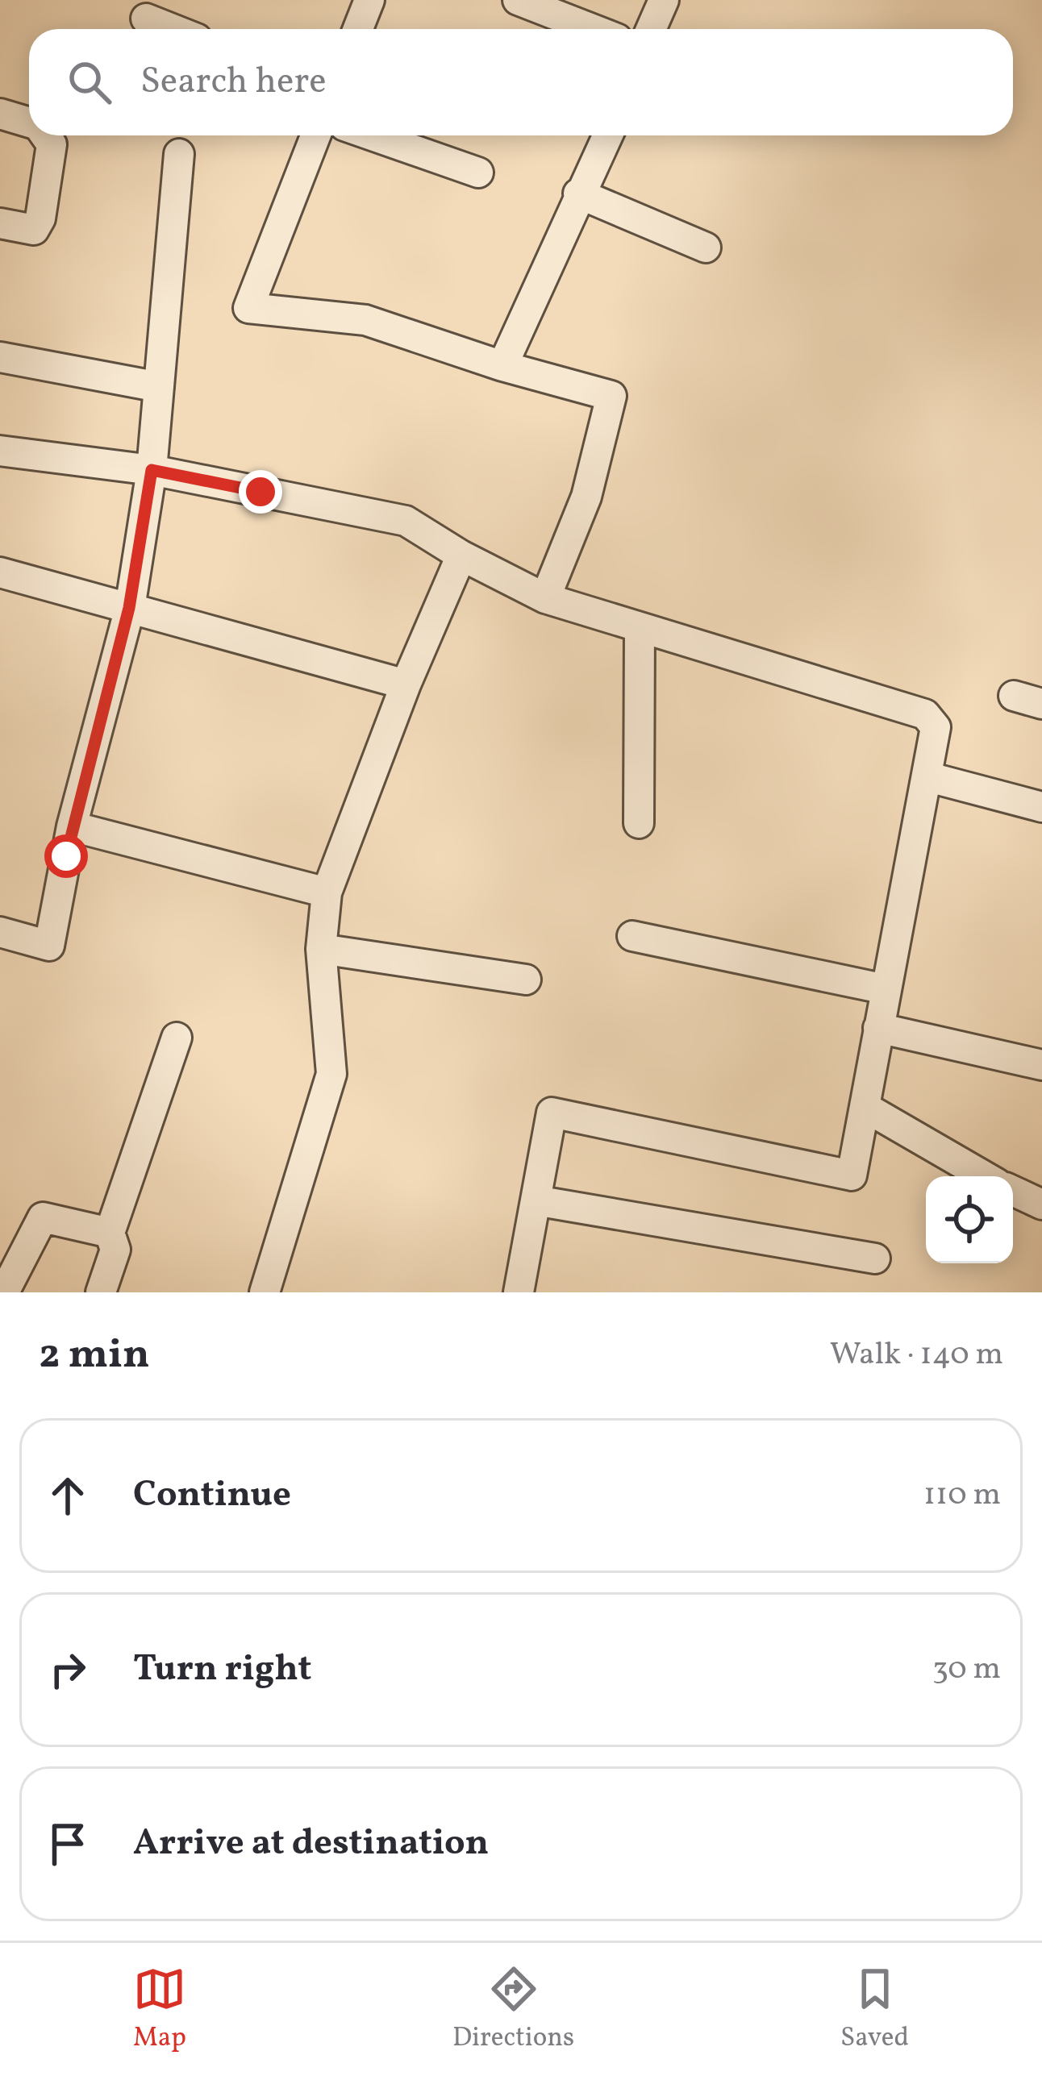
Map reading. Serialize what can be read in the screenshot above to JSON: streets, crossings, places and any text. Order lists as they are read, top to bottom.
{
  "page": {
    "search": "Search here",
    "heading": ["2 min", "Walk · 140 m"],
    "list": [
      ["Continue", "110 m"],
      ["Turn right", "30 m"],
      "Arrive at destination"
    ],
    "nav": ["Map", "Directions", "Saved"]
  }
}
